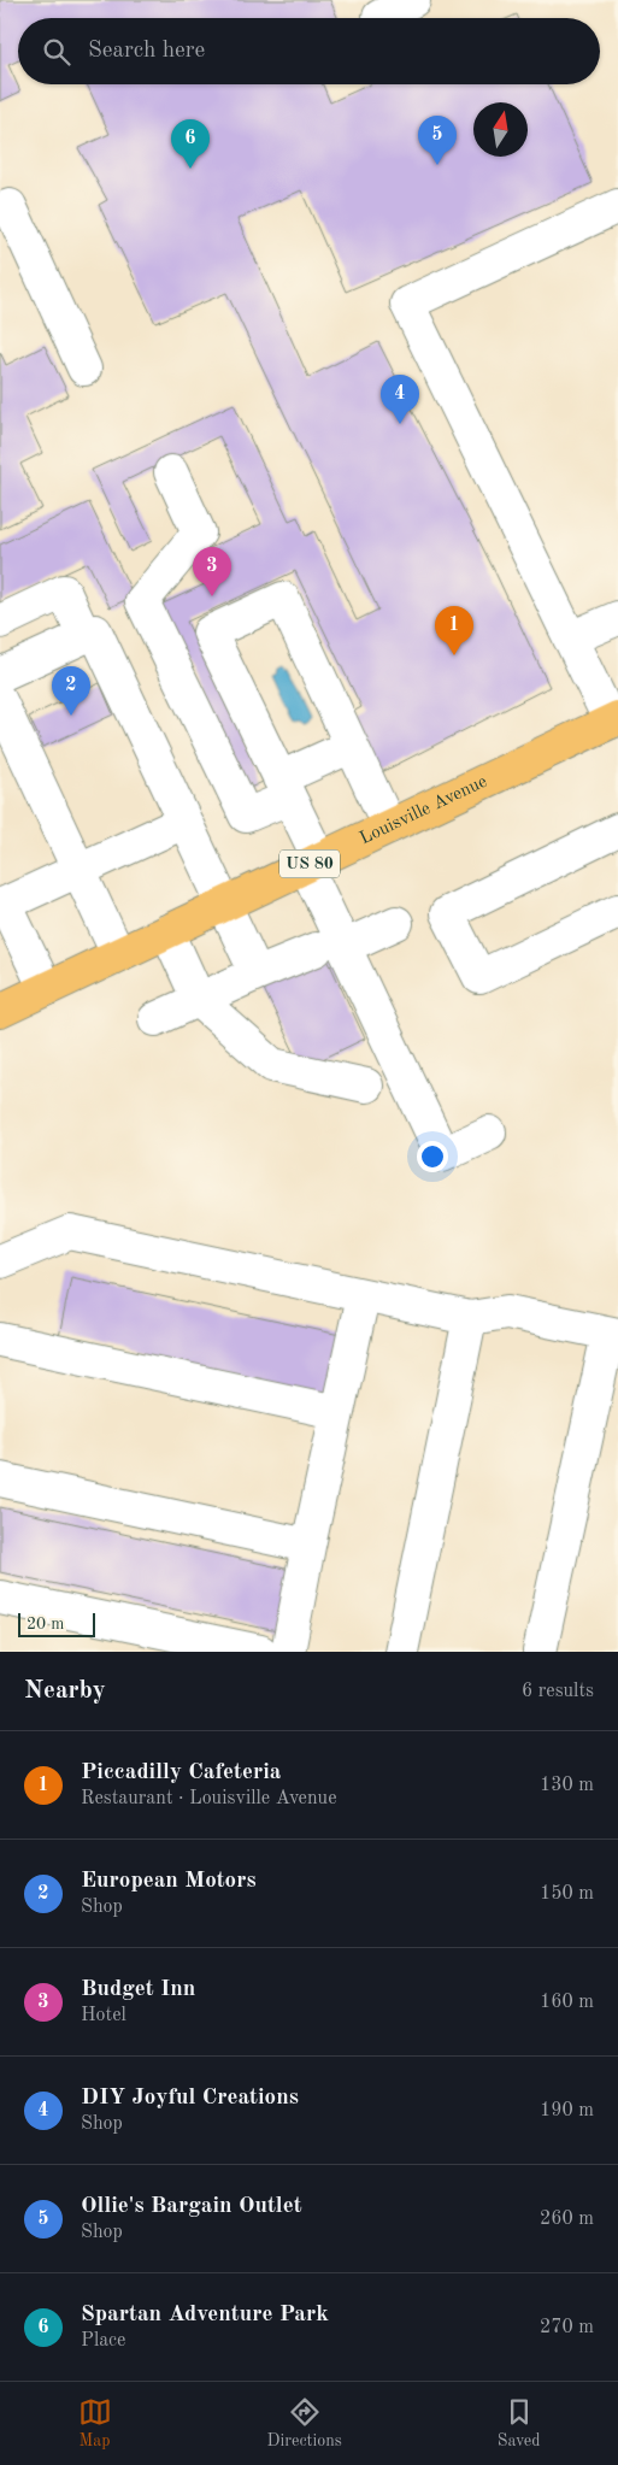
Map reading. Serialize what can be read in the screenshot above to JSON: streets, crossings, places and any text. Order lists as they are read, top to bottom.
{
  "streets": {
    "main road": ["Louisville Avenue", "US 80"]
  },
  "scale_bar": "20 m",
  "north": "top",
  "page": {
    "search": "Search here",
    "pins": [
      "5",
      "6",
      "4",
      "3",
      "1",
      "2"
    ],
    "scale": "20 m",
    "heading": ["Nearby", "6 results"],
    "list": [
      {
        "mark": "1",
        "name": "Piccadilly Cafeteria",
        "note": "Restaurant · Louisville Avenue",
        "value": "130 m"
      },
      {
        "mark": "2",
        "name": "European Motors",
        "note": "Shop",
        "value": "150 m"
      },
      {
        "mark": "3",
        "name": "Budget Inn",
        "note": "Hotel",
        "value": "160 m"
      },
      {
        "mark": "4",
        "name": "DIY Joyful Creations",
        "note": "Shop",
        "value": "190 m"
      },
      {
        "mark": "5",
        "name": "Ollie's Bargain Outlet",
        "note": "Shop",
        "value": "260 m"
      },
      {
        "mark": "6",
        "name": "Spartan Adventure Park",
        "note": "Place",
        "value": "270 m"
      }
    ],
    "nav": ["Map", "Directions", "Saved"]
  }
}
